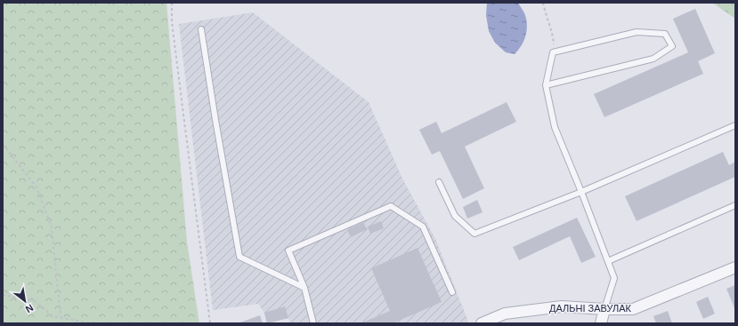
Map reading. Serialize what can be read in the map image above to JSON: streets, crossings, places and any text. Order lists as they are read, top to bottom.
{
  "streets": {
    "street": ["ДАЛЬНІ ЗАВУЛАК"]
  },
  "north": "bottom right"
}
